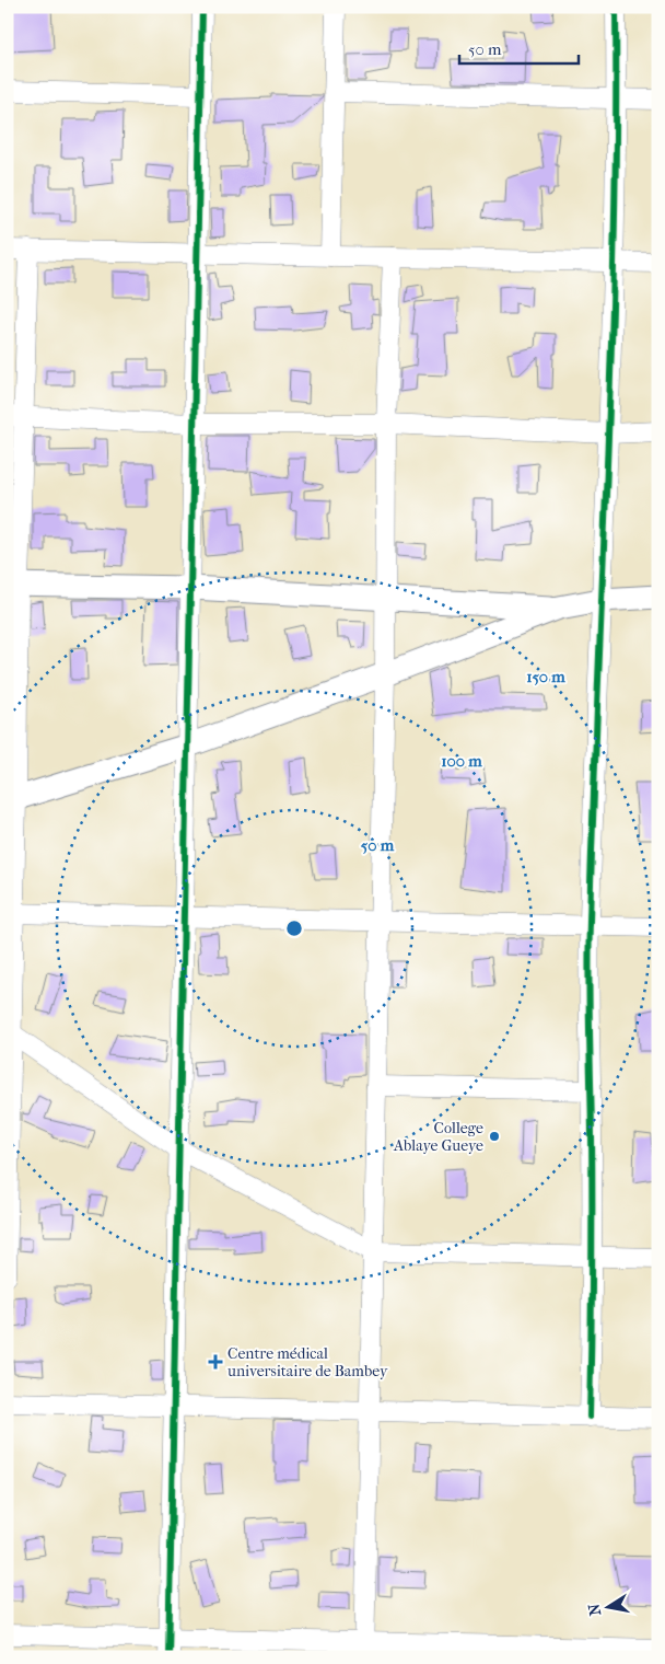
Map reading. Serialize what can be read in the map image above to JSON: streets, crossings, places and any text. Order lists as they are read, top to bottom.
{
  "places": {
    "other": ["College Ablaye Gueye"],
    "health": ["Centre médical universitaire de Bambey"]
  },
  "scale_bar": "50 m",
  "north": "left",
  "rings": ["150 m", "100 m", "50 m"]
}
